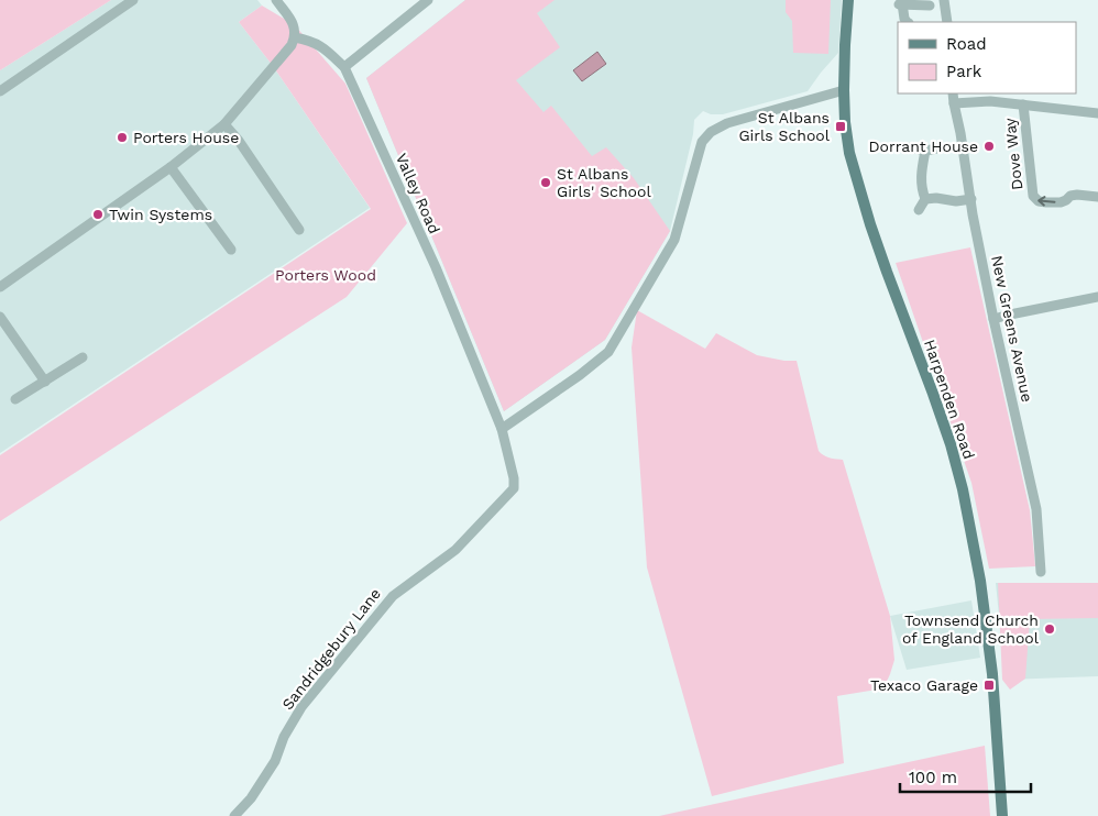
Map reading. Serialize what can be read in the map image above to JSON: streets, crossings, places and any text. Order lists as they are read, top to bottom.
{
  "streets": {
    "main road": ["Harpenden Road"],
    "street": [
      "Dove Way",
      "Valley Road",
      "New Greens Avenue",
      "Sandridgebury Lane"
    ]
  },
  "crossings": [
    ["Valley Road", "Sandridgebury Lane"]
  ],
  "parks": ["Porters Wood"],
  "places": {
    "transit": ["St Albans Girls School", "Texaco Garage"],
    "other": [
      "Porters House",
      "Dorrant House",
      "St Albans Girls' School",
      "Twin Systems",
      "Townsend Church of England School"
    ]
  },
  "legend": ["Road", "Park"],
  "scale_bar": "100 m"
}
